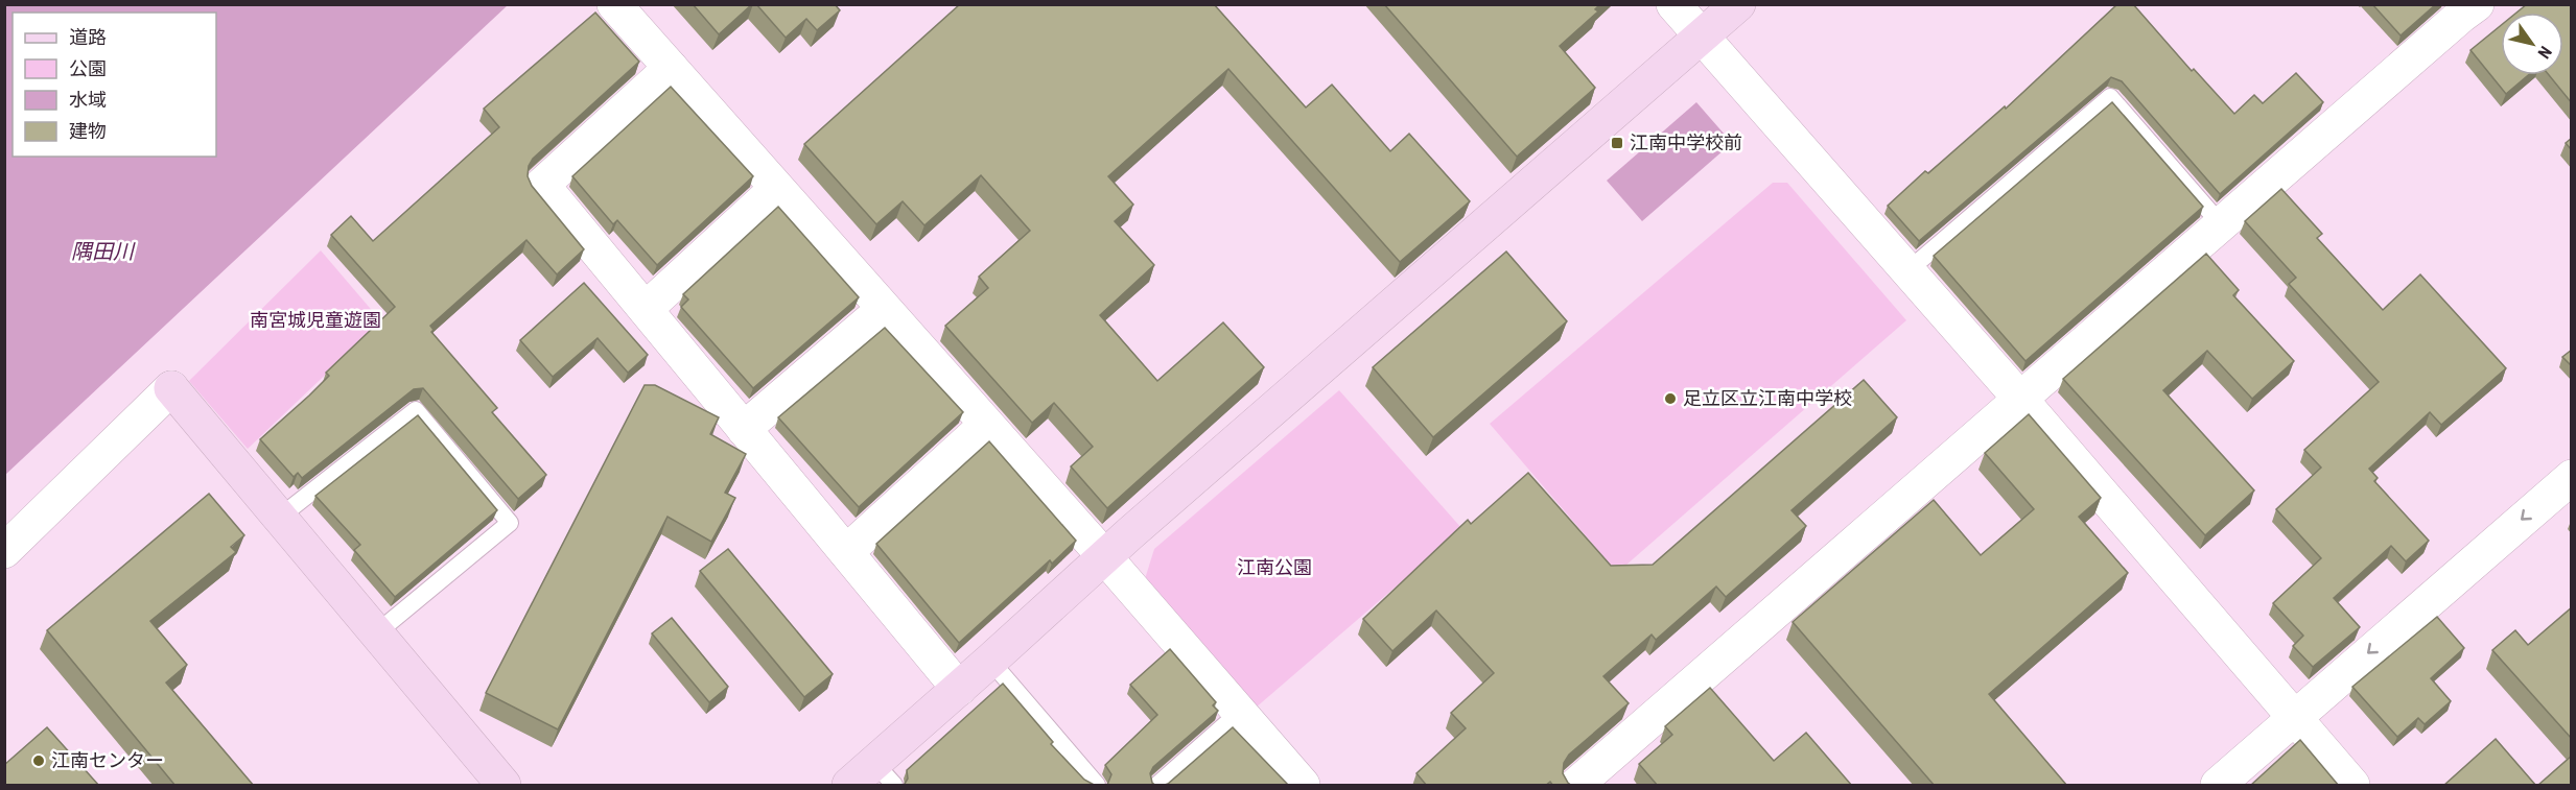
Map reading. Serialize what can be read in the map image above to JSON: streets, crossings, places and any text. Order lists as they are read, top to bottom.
{
  "water": ["隅田川"],
  "parks": ["南宮城児童遊園", "江南公園"],
  "places": {
    "transit": ["江南中学校前"],
    "other": ["足立区立江南中学校", "江南センター"]
  },
  "legend": [
    "道路",
    "公園",
    "水域",
    "建物"
  ],
  "north": "bottom right"
}
